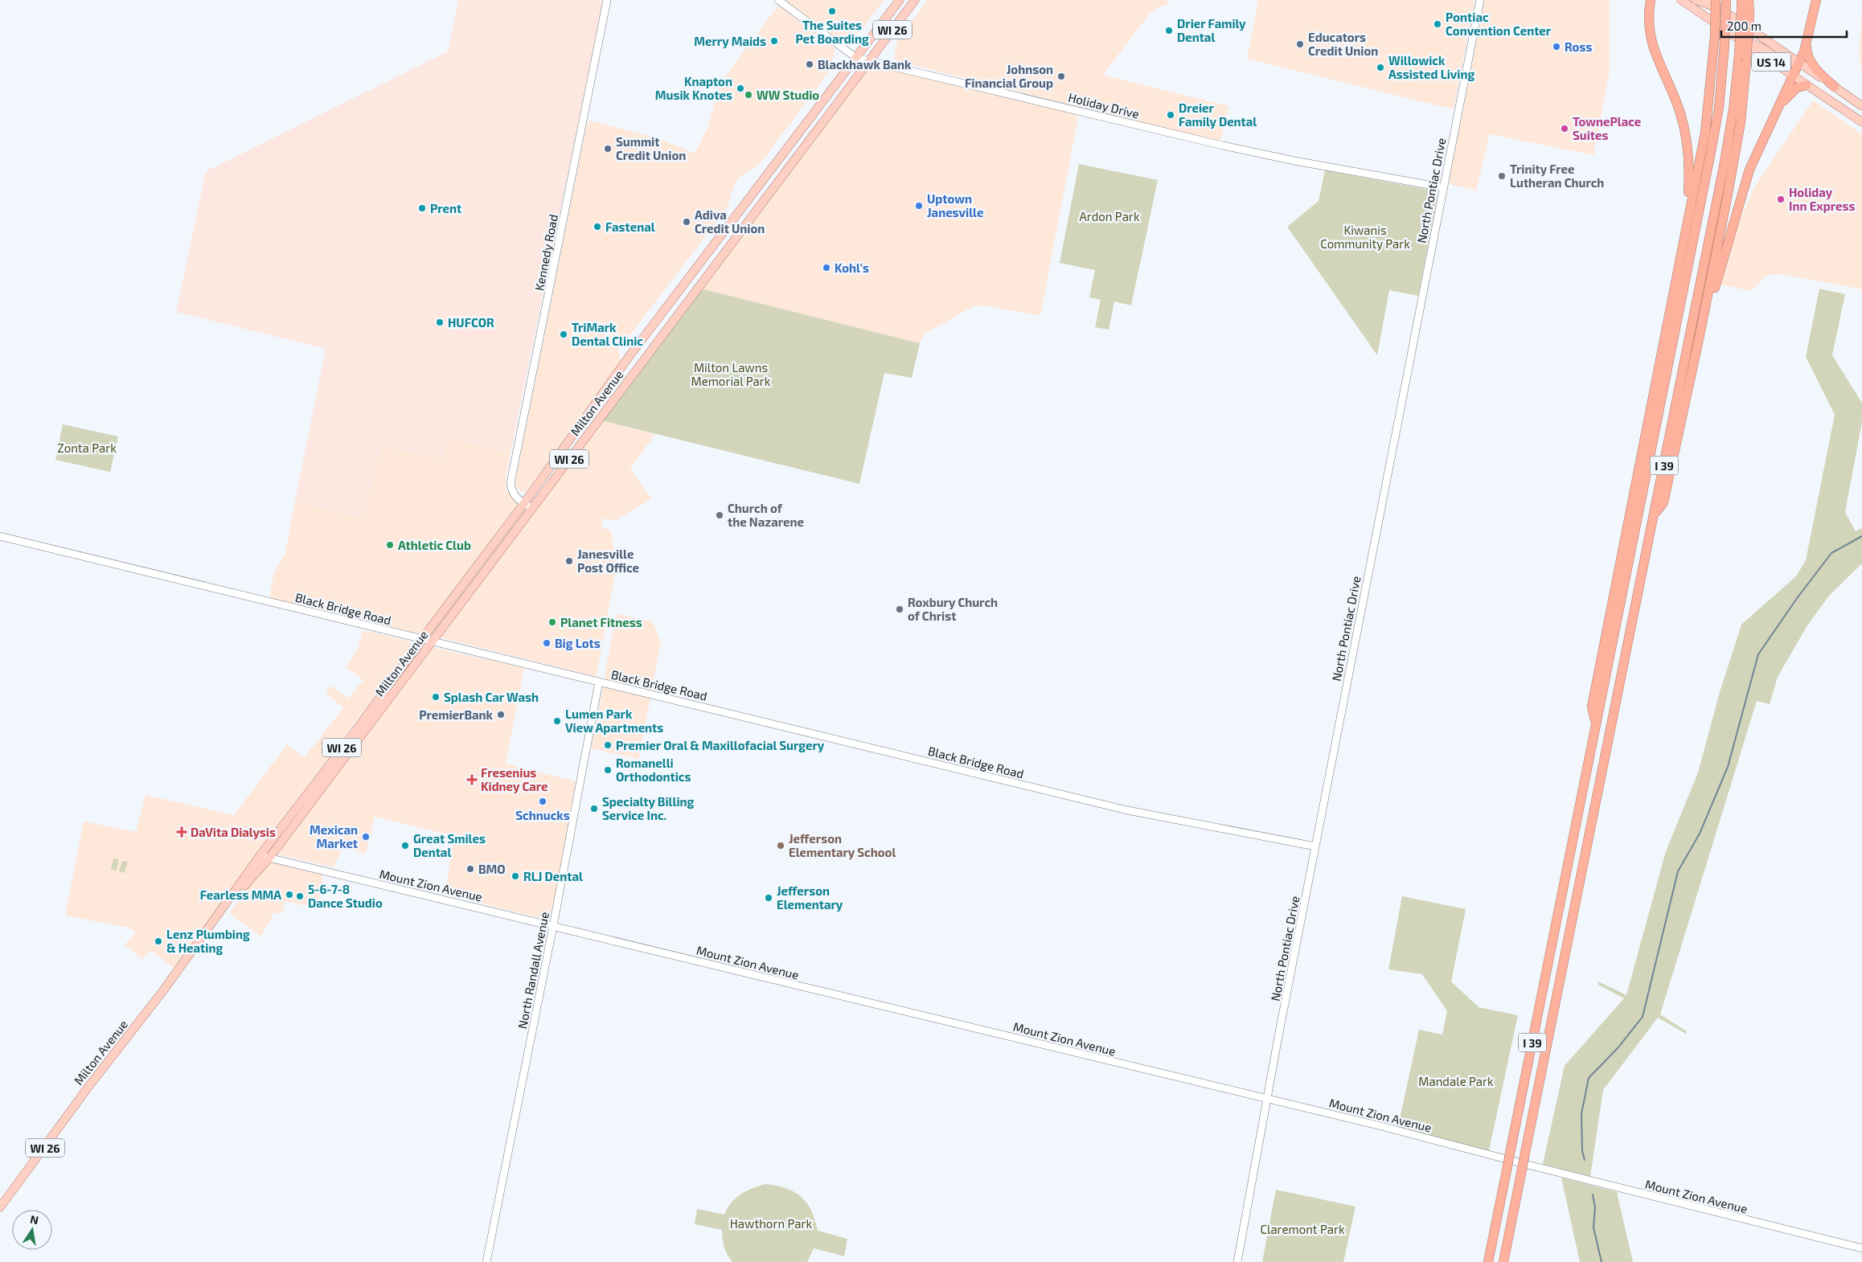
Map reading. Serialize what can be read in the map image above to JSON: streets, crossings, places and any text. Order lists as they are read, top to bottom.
{
  "streets": {
    "highway": ["I 39"],
    "main road": ["WI 26", "US 14", "Milton Avenue"],
    "street": [
      "Holiday Drive",
      "North Pontiac Drive",
      "Kennedy Road",
      "Black Bridge Road",
      "Mount Zion Avenue",
      "North Randall Avenue"
    ]
  },
  "crossings": [
    ["Holiday Drive", "North Pontiac Drive"],
    ["Holiday Drive", "Milton Avenue"],
    ["North Pontiac Drive", "Black Bridge Road"],
    ["North Pontiac Drive", "Mount Zion Avenue"],
    ["Kennedy Road", "Milton Avenue"],
    ["Milton Avenue", "Black Bridge Road"],
    ["Milton Avenue", "Mount Zion Avenue"],
    ["Black Bridge Road", "North Randall Avenue"],
    ["Mount Zion Avenue", "North Randall Avenue"]
  ],
  "parks": [
    "Ardon Park",
    "Kiwanis Community Park",
    "Milton Lawns Memorial Park",
    "Zonta Park",
    "Mandale Park",
    "Hawthorn Park",
    "Claremont Park"
  ],
  "places": {
    "other": [
      "The Suites Pet Boarding",
      "Pontiac Convention Center",
      "Drier Family Dental",
      "Merry Maids",
      "Educators Credit Union",
      "Ross",
      "Blackhawk Bank",
      "Willowick Assisted Living",
      "Johnson Financial Group",
      "Knapton Musik Knotes",
      "WW Studio",
      "Dreier Family Dental",
      "TownePlace Suites",
      "Summit Credit Union",
      "Trinity Free Lutheran Church",
      "Holiday Inn Express",
      "Uptown Janesville",
      "Prent",
      "Adiva Credit Union",
      "Fastenal",
      "Kohl's",
      "HUFCOR",
      "TriMark Dental Clinic",
      "Church of the Nazarene",
      "Athletic Club",
      "Janesville Post Office",
      "Roxbury Church of Christ",
      "Planet Fitness",
      "Big Lots",
      "Splash Car Wash",
      "PremierBank",
      "Lumen Park View Apartments",
      "Premier Oral & Maxillofacial Surgery",
      "Romanelli Orthodontics",
      "Schnucks",
      "Specialty Billing Service Inc.",
      "Mexican Market",
      "Great Smiles Dental",
      "Jefferson Elementary School",
      "BMO",
      "RLJ Dental",
      "Fearless MMA",
      "5-6-7-8 Dance Studio",
      "Jefferson Elementary",
      "Lenz Plumbing & Heating"
    ],
    "health": ["Fresenius Kidney Care", "DaVita Dialysis"]
  },
  "scale_bar": "200 m",
  "north": "top"
}
